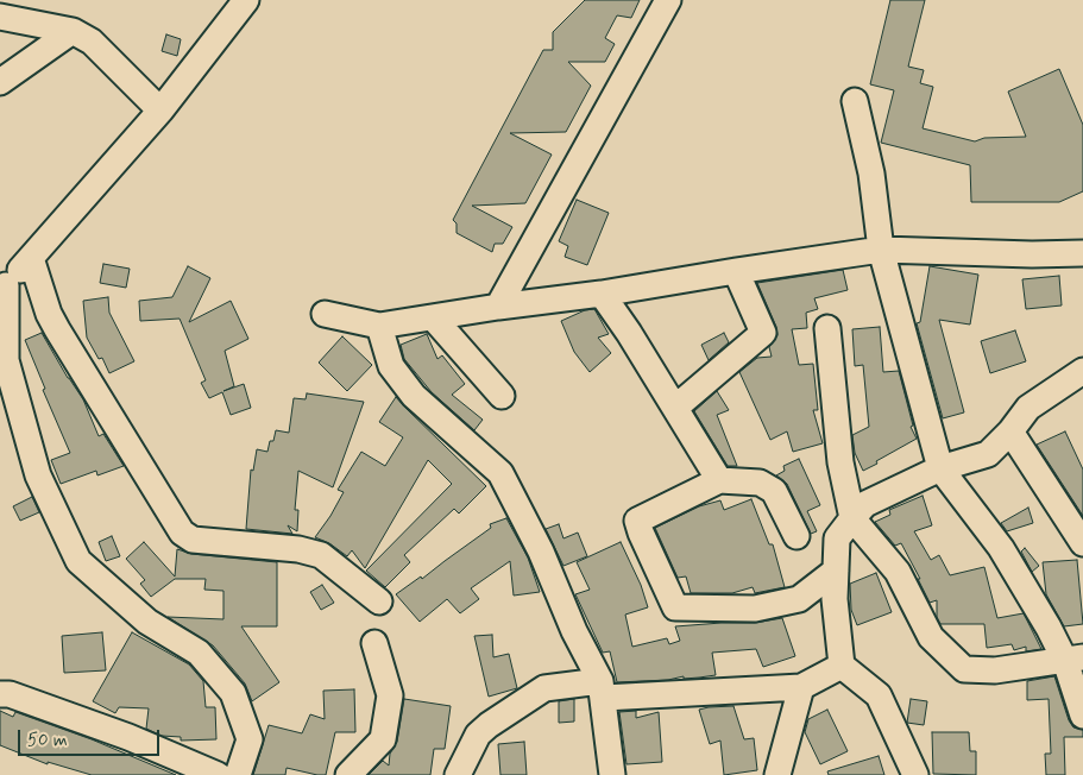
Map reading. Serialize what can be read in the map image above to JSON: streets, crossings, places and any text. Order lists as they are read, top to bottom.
{
  "scale_bar": "50 m"
}
